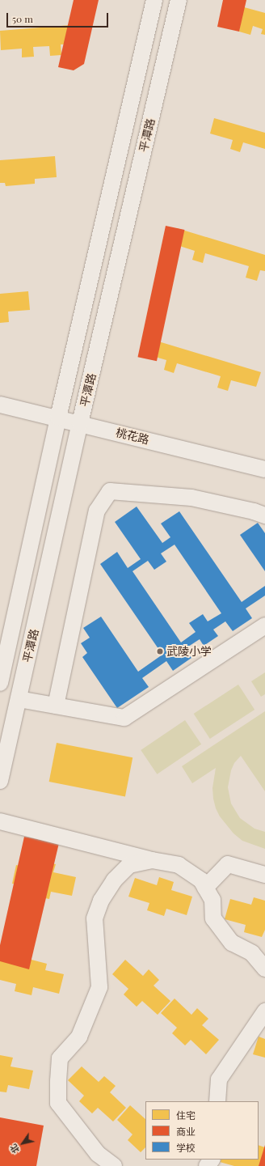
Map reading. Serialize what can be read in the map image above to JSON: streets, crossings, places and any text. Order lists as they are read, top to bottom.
{
  "streets": {
    "street": ["平潭路", "桃花路"]
  },
  "crossings": [
    ["平潭路", "桃花路"]
  ],
  "places": ["武陵小学"],
  "legend": ["住宅", "商业", "学校"],
  "scale_bar": "50 m",
  "north": "bottom left"
}
